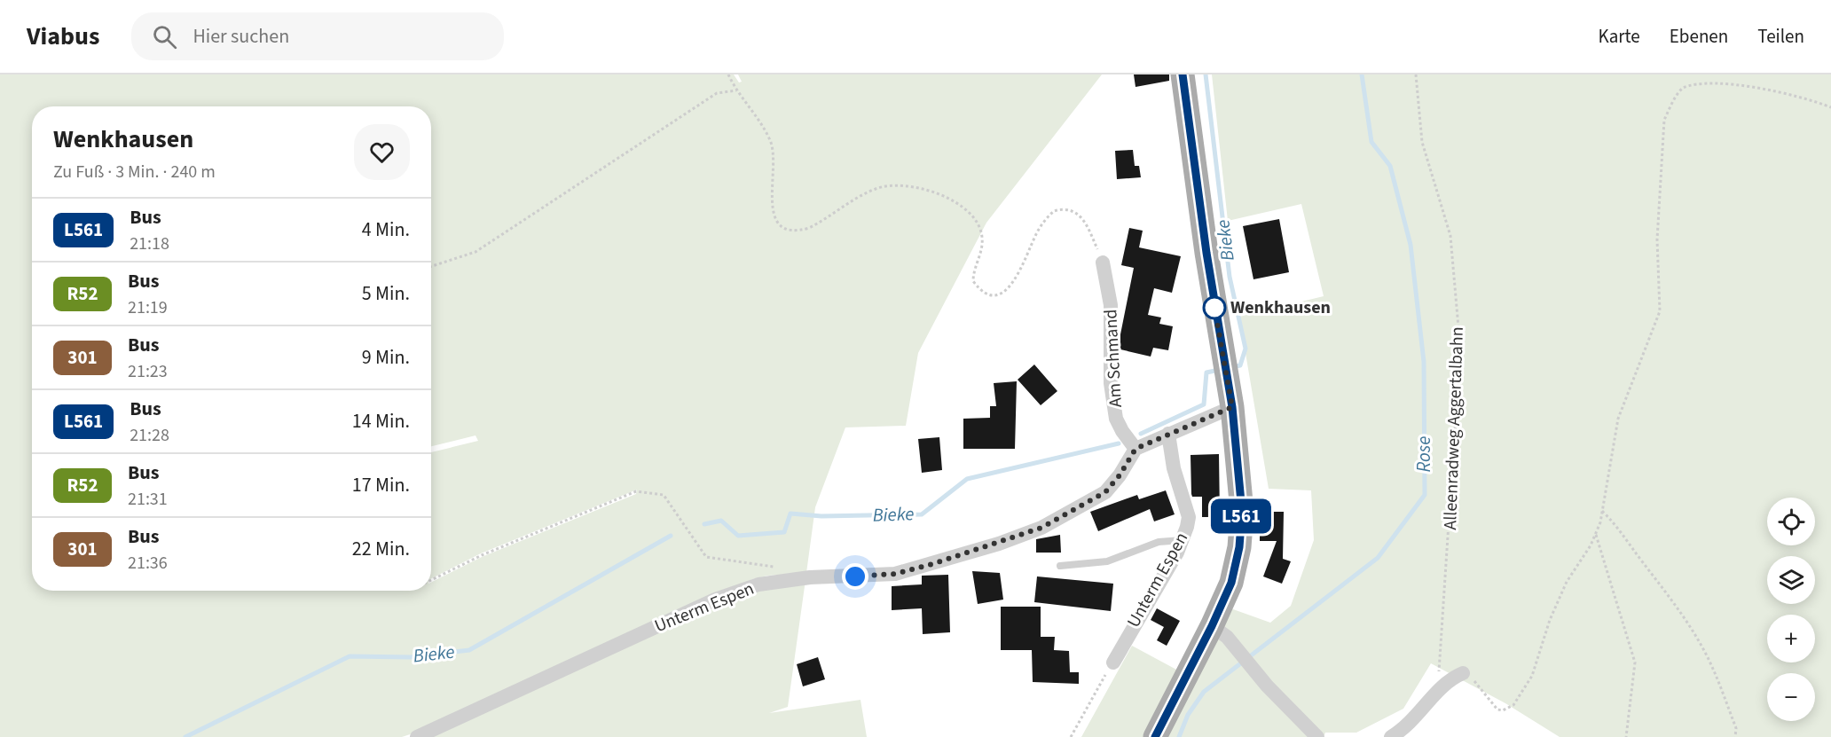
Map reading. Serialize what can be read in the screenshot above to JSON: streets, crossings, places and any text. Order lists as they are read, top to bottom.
{
  "streets": {
    "street": ["Am Schmand", "Unterm Espen"],
    "path": ["Alleenradweg Aggertalbahn"]
  },
  "crossings": [
    ["Am Schmand", "Unterm Espen"]
  ],
  "water": ["Bieke", "Rose"],
  "places": ["Wenkhausen"],
  "lines": ["bus line L561"],
  "page": {
    "header": "Viabus",
    "search": "Hier suchen",
    "nav": ["Karte", "Ebenen", "Teilen"],
    "on_map": "L561",
    "heading": ["Wenkhausen", "Zu Fuß · 3 Min. · 240 m"],
    "list": [
      {
        "mark": "L561",
        "name": "Bus",
        "note": "21:18",
        "value": "4 Min."
      },
      {
        "mark": "R52",
        "name": "Bus",
        "note": "21:19",
        "value": "5 Min."
      },
      {
        "mark": "301",
        "name": "Bus",
        "note": "21:23",
        "value": "9 Min."
      },
      {
        "mark": "L561",
        "name": "Bus",
        "note": "21:28",
        "value": "14 Min."
      },
      {
        "mark": "R52",
        "name": "Bus",
        "note": "21:31",
        "value": "17 Min."
      },
      {
        "mark": "301",
        "name": "Bus",
        "note": "21:36",
        "value": "22 Min."
      }
    ],
    "map_buttons": ["+", "−"]
  }
}
